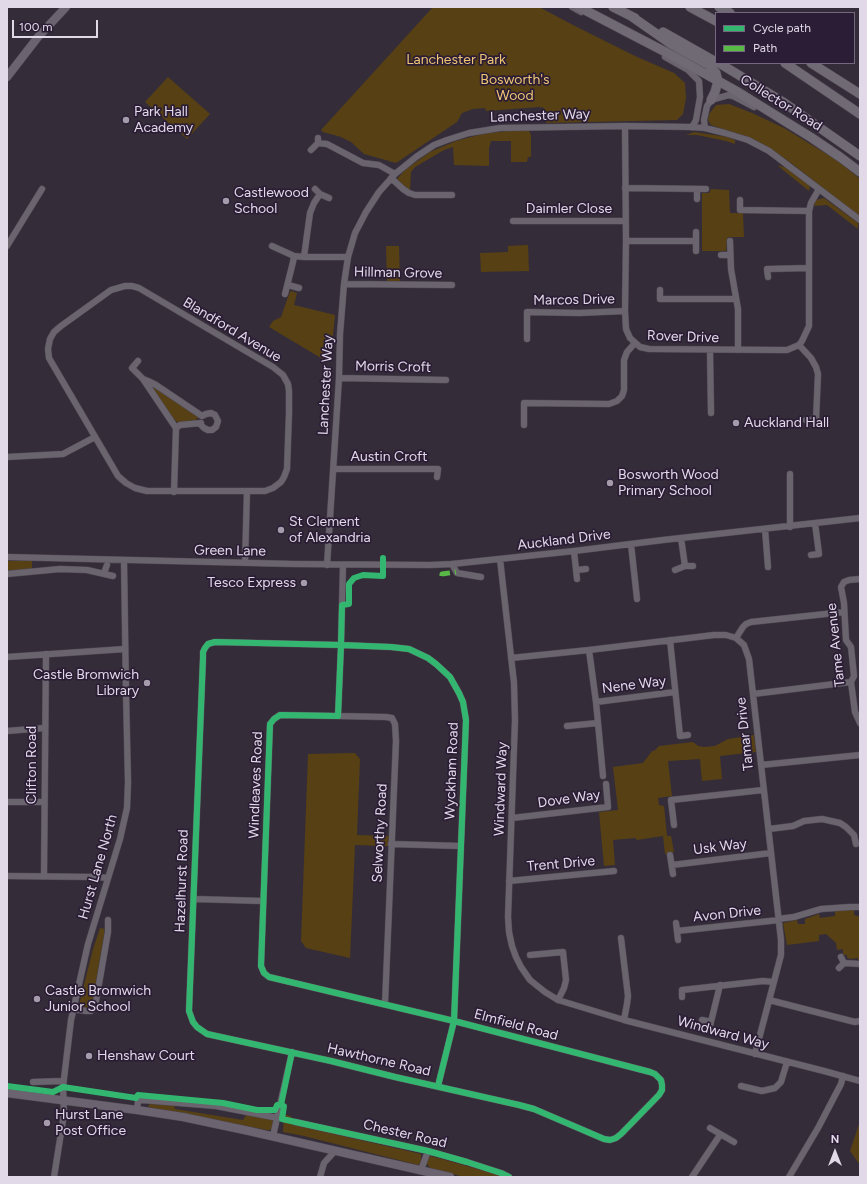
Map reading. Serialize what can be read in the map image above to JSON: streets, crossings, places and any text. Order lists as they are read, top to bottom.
{
  "streets": {
    "highway": ["Collector Road"],
    "street": [
      "Lanchester Way",
      "Daimler Close",
      "Hillman Grove",
      "Marcos Drive",
      "Blandford Avenue",
      "Rover Drive",
      "Morris Croft",
      "Austin Croft",
      "Auckland Drive",
      "Green Lane",
      "Tame Avenue",
      "Nene Way",
      "Tamar Drive",
      "Clifton Road",
      "Wyckham Road",
      "Windleaves Road",
      "Windward Way",
      "Dove Way",
      "Selworthy Road",
      "Usk Way",
      "Trent Drive",
      "Hurst Lane North",
      "Hazelhurst Road",
      "Avon Drive",
      "Elmfield Road",
      "Hawthorne Road",
      "Chester Road"
    ]
  },
  "crossings": [
    ["Lanchester Way", "Hillman Grove"],
    ["Lanchester Way", "Rover Drive"],
    ["Lanchester Way", "Morris Croft"],
    ["Lanchester Way", "Austin Croft"],
    ["Lanchester Way", "Green Lane"],
    ["Daimler Close", "Rover Drive"],
    ["Marcos Drive", "Rover Drive"],
    ["Auckland Drive", "Green Lane"],
    ["Auckland Drive", "Windward Way"],
    ["Green Lane", "Windward Way"],
    ["Green Lane", "Hurst Lane North"],
    ["Tamar Drive", "Windward Way"],
    ["Tamar Drive", "Usk Way"],
    ["Tamar Drive", "Avon Drive"],
    ["Wyckham Road", "Hazelhurst Road"],
    ["Wyckham Road", "Elmfield Road"],
    ["Wyckham Road", "Hawthorne Road"],
    ["Windleaves Road", "Selworthy Road"],
    ["Windleaves Road", "Elmfield Road"],
    ["Windward Way", "Dove Way"],
    ["Windward Way", "Trent Drive"],
    ["Selworthy Road", "Elmfield Road"],
    ["Hazelhurst Road", "Hawthorne Road"],
    ["Elmfield Road", "Hawthorne Road"]
  ],
  "parks": ["Lanchester Park", "Bosworth's Wood"],
  "places": [
    "Park Hall Academy",
    "Castlewood School",
    "Auckland Hall",
    "Bosworth Wood Primary School",
    "St Clement of Alexandria",
    "Tesco Express",
    "Castle Bromwich Library",
    "Castle Bromwich Junior School",
    "Henshaw Court",
    "Hurst Lane Post Office"
  ],
  "legend": ["Cycle path", "Path"],
  "scale_bar": "100 m",
  "north": "top"
}
